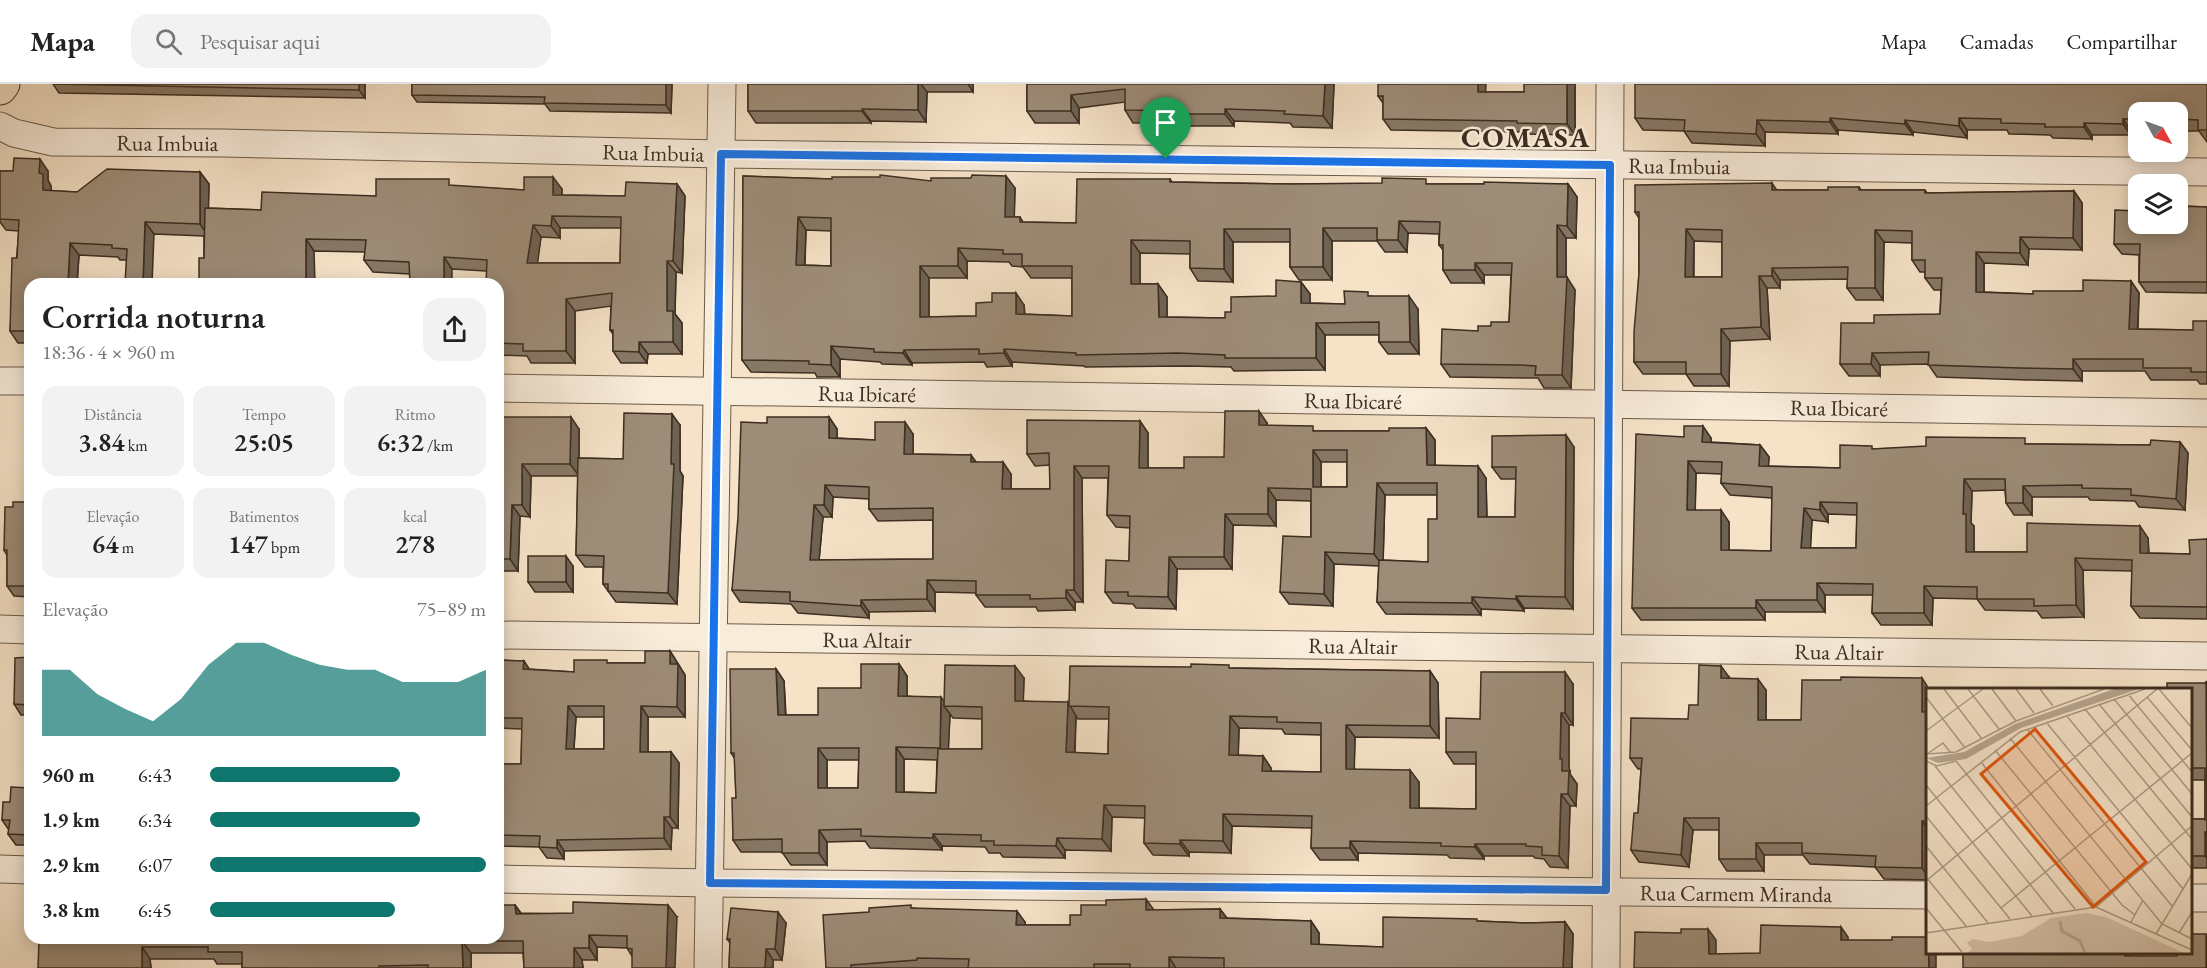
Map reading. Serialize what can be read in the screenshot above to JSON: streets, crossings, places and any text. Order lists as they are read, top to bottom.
{
  "streets": {
    "street": [
      "Rua Imbuia",
      "Rua Ibicaré",
      "Rua Altair",
      "Rua Carmem Miranda"
    ]
  },
  "districts": ["COMASA"],
  "north": "bottom right",
  "page": {
    "header": "Mapa",
    "search": "Pesquisar aqui",
    "nav": ["Mapa", "Camadas", "Compartilhar"],
    "heading": ["Corrida noturna", "18:36 · 4 × 960 m"],
    "stats": [
      ["Distância", "3.84 km"],
      ["Tempo", "25:05"],
      ["Ritmo", "6:32 /km"],
      ["Elevação", "64 m"],
      ["Batimentos", "147 bpm"],
      ["kcal", "278"]
    ],
    "chart": ["Elevação", "75–89 m"],
    "list": [
      {
        "name": "960 m",
        "note": "6:43"
      },
      {
        "name": "1.9 km",
        "note": "6:34"
      },
      {
        "name": "2.9 km",
        "note": "6:07"
      },
      {
        "name": "3.8 km",
        "note": "6:45"
      }
    ]
  }
}
